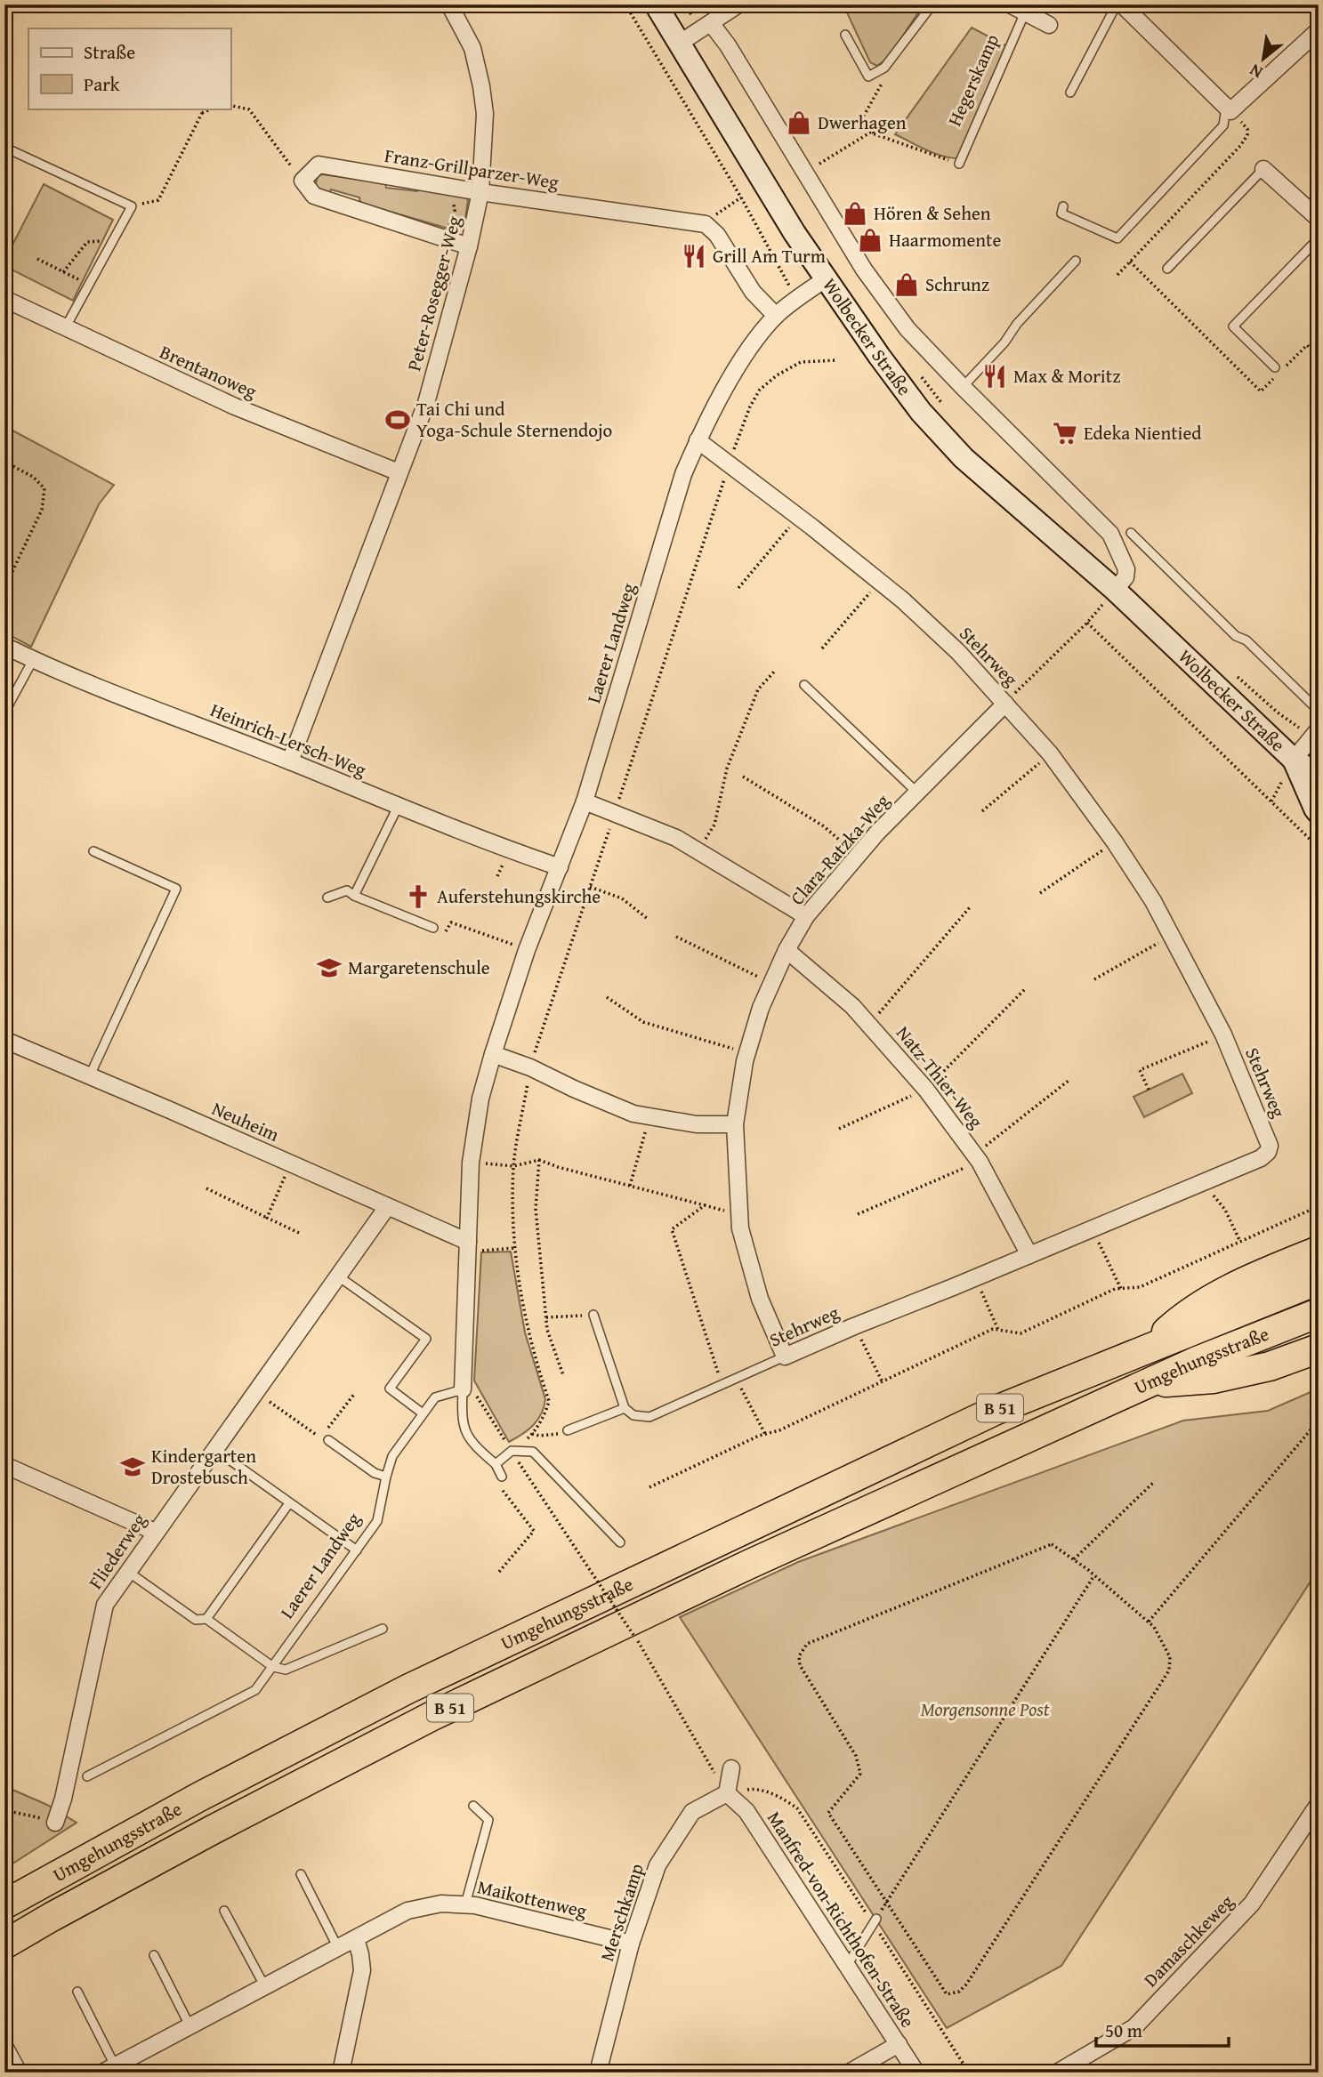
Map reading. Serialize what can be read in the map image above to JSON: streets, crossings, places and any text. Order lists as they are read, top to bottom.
{
  "streets": {
    "highway": ["Umgehungsstraße", "B 51"],
    "main road": ["Wolbecker Straße"],
    "street": [
      "Franz-Grillparzer-Weg",
      "Peter-Rosegger-Weg",
      "Brentanoweg",
      "Laerer Landweg",
      "Stehrweg",
      "Heinrich-Lersch-Weg",
      "Clara-Ratzka-Weg",
      "Natz-Thier-Weg",
      "Neuheim",
      "Fliederweg",
      "Maikottenweg",
      "Merschkamp",
      "Manfred-von-Richthofen-Straße",
      "Damaschkeweg"
    ],
    "lane": ["Hegerskamp"]
  },
  "crossings": [
    ["Franz-Grillparzer-Weg", "Peter-Rosegger-Weg"],
    ["Peter-Rosegger-Weg", "Brentanoweg"],
    ["Peter-Rosegger-Weg", "Heinrich-Lersch-Weg"],
    ["Wolbecker Straße", "Laerer Landweg"],
    ["Laerer Landweg", "Stehrweg"],
    ["Laerer Landweg", "Heinrich-Lersch-Weg"],
    ["Laerer Landweg", "Neuheim"],
    ["Stehrweg", "Clara-Ratzka-Weg"],
    ["Stehrweg", "Natz-Thier-Weg"],
    ["Clara-Ratzka-Weg", "Natz-Thier-Weg"],
    ["Neuheim", "Fliederweg"],
    ["Maikottenweg", "Merschkamp"],
    ["Merschkamp", "Manfred-von-Richthofen-Straße"]
  ],
  "parks": ["Morgensonne Post"],
  "places": {
    "shop": [
      "Dwerhagen",
      "Hören & Sehen",
      "Haarmomente",
      "Schrunz"
    ],
    "restaurant": ["Grill Am Turm", "Max & Moritz"],
    "sports": ["Tai Chi und Yoga-Schule Sternendojo"],
    "supermarket": ["Edeka Nientied"],
    "church": ["Auferstehungskirche"],
    "school or university": ["Margaretenschule", "Kindergarten Drostebusch"]
  },
  "legend": ["Straße", "Park"],
  "scale_bar": "50 m",
  "north": "bottom left"
}
